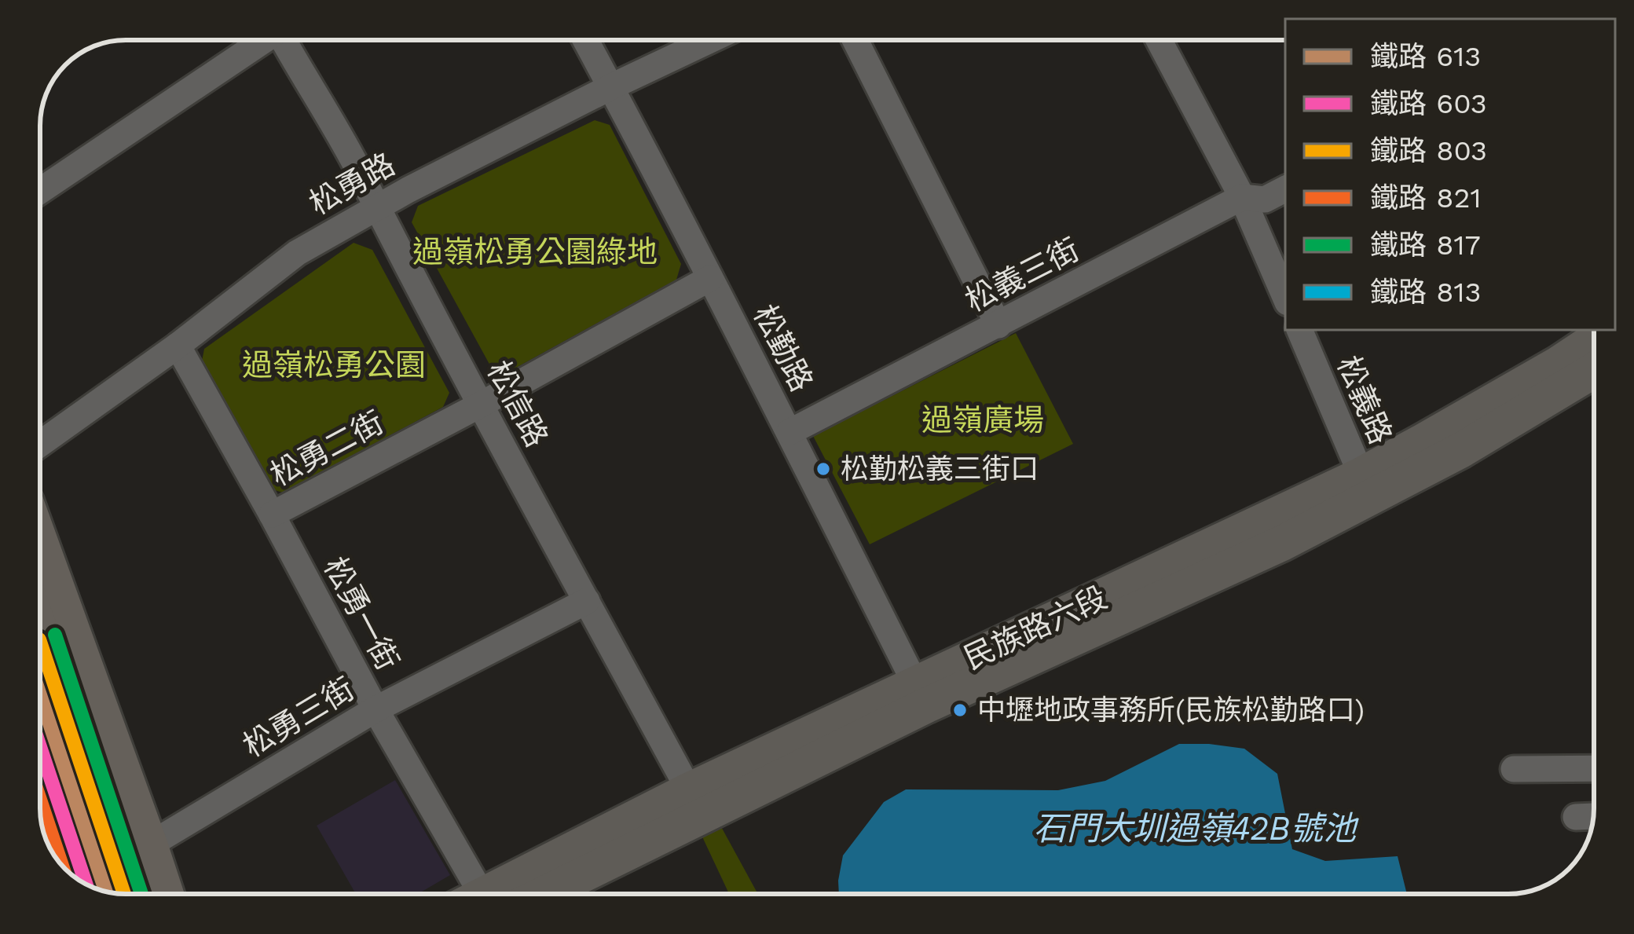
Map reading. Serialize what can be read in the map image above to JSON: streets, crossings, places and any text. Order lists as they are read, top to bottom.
{
  "streets": {
    "main road": ["民族路六段"],
    "street": [
      "松勇路",
      "松義三街",
      "松勤路",
      "松義路",
      "松信路",
      "松勇二街",
      "松勇一街",
      "松勇三街"
    ]
  },
  "crossings": [
    ["松勇路", "松勤路"],
    ["松勇路", "松信路"],
    ["松勇路", "松勇一街"],
    ["松義三街", "松勤路"],
    ["松勤路", "松勇二街"],
    ["松勤路", "民族路六段"],
    ["松義路", "民族路六段"],
    ["松信路", "松勇二街"],
    ["松信路", "民族路六段"],
    ["松信路", "松勇三街"],
    ["松勇二街", "松勇一街"],
    ["松勇一街", "松勇三街"]
  ],
  "water": ["石門大圳過嶺42B號池"],
  "parks": ["過嶺松勇公園綠地", "過嶺松勇公園", "過嶺廣場"],
  "places": ["松勤松義三街口", "中壢地政事務所(民族松勤路口)"],
  "lines": [
    "rail line 817",
    "rail line 803",
    "rail line 613",
    "rail line 603",
    "rail line 821"
  ],
  "legend": [
    "鐵路 613",
    "鐵路 603",
    "鐵路 803",
    "鐵路 821",
    "鐵路 817",
    "鐵路 813"
  ]
}
